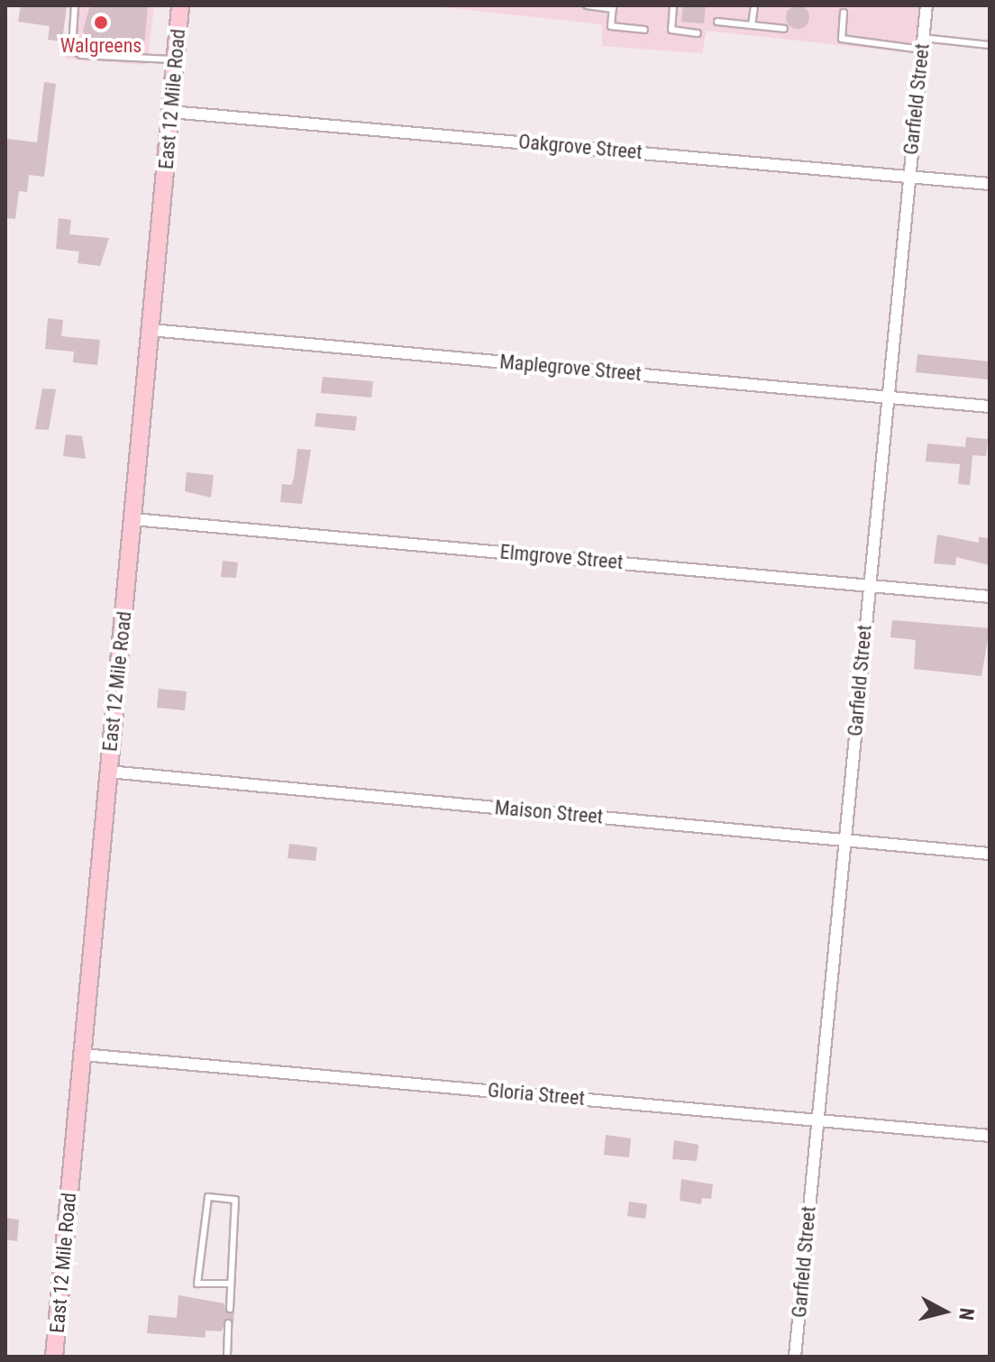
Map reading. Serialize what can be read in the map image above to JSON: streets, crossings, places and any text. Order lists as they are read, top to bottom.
{
  "streets": {
    "main road": ["East 12 Mile Road"],
    "street": [
      "Garfield Street",
      "Oakgrove Street",
      "Maplegrove Street",
      "Elmgrove Street",
      "Maison Street",
      "Gloria Street"
    ]
  },
  "crossings": [
    ["East 12 Mile Road", "Oakgrove Street"],
    ["East 12 Mile Road", "Maplegrove Street"],
    ["East 12 Mile Road", "Elmgrove Street"],
    ["East 12 Mile Road", "Maison Street"],
    ["East 12 Mile Road", "Gloria Street"],
    ["Garfield Street", "Oakgrove Street"],
    ["Garfield Street", "Maplegrove Street"],
    ["Garfield Street", "Elmgrove Street"],
    ["Garfield Street", "Maison Street"],
    ["Garfield Street", "Gloria Street"]
  ],
  "places": ["Walgreens"],
  "north": "right"
}
